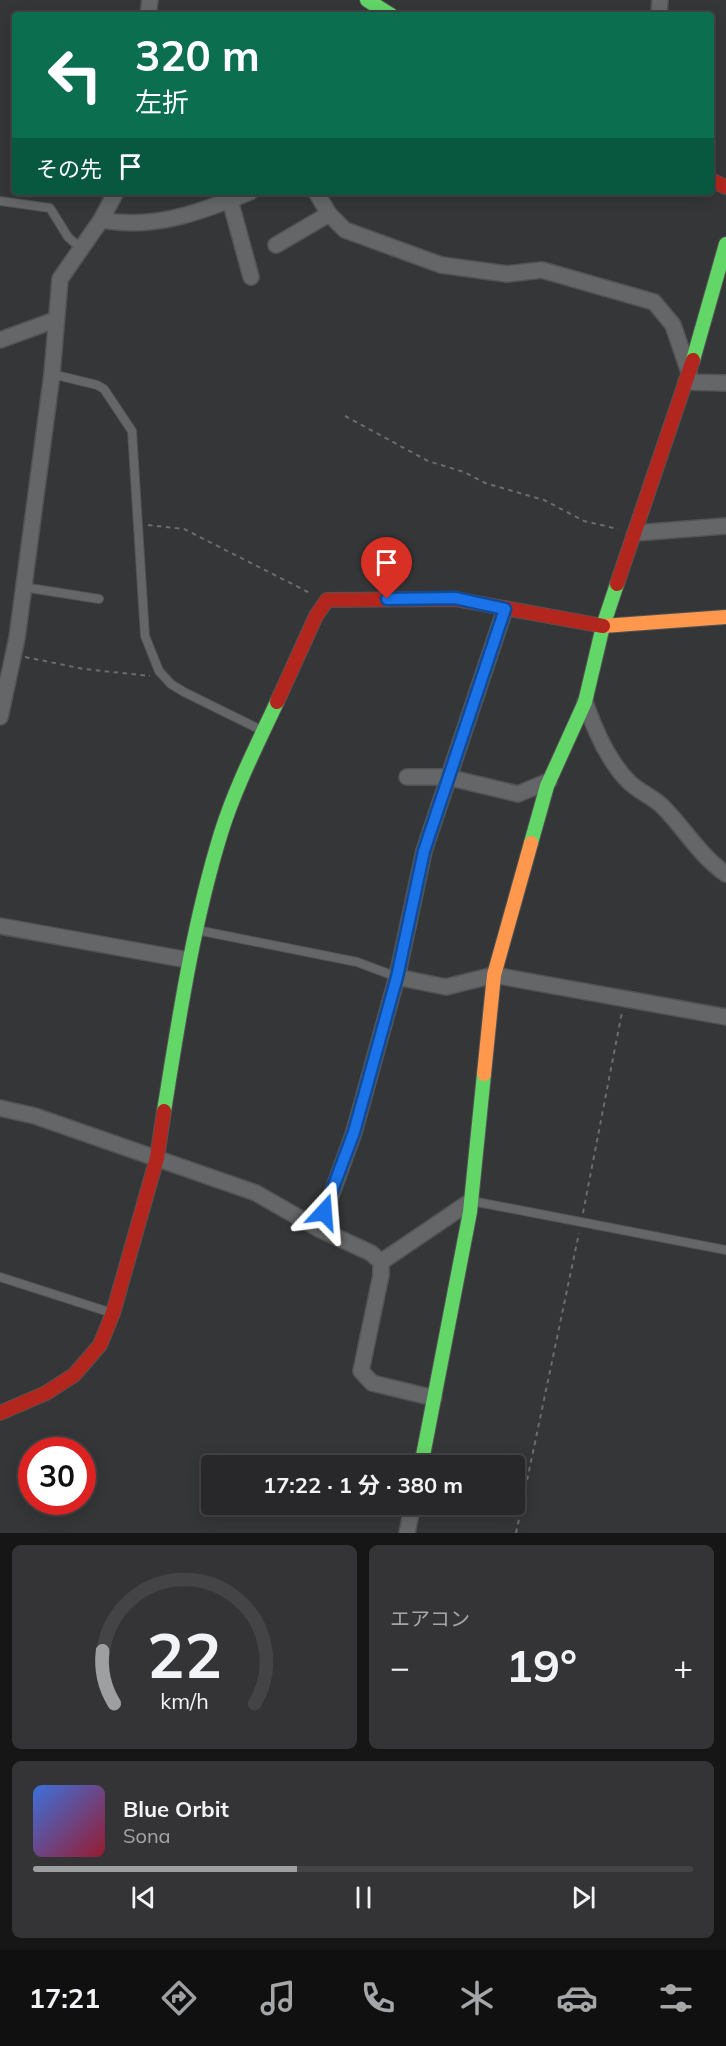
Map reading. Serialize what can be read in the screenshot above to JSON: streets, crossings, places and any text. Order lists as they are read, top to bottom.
{
  "page": {
    "turn": ["320 m", "左折"],
    "then": "その先",
    "limit": "30",
    "trip": "17:22 · 1 分 · 380 m",
    "tile": "エアコン",
    "heat": ["−", "19°", "+"],
    "song": ["Blue Orbit", "Sona"],
    "tabs": "17:21",
    "gauge": ["22", "km/h"]
  }
}
